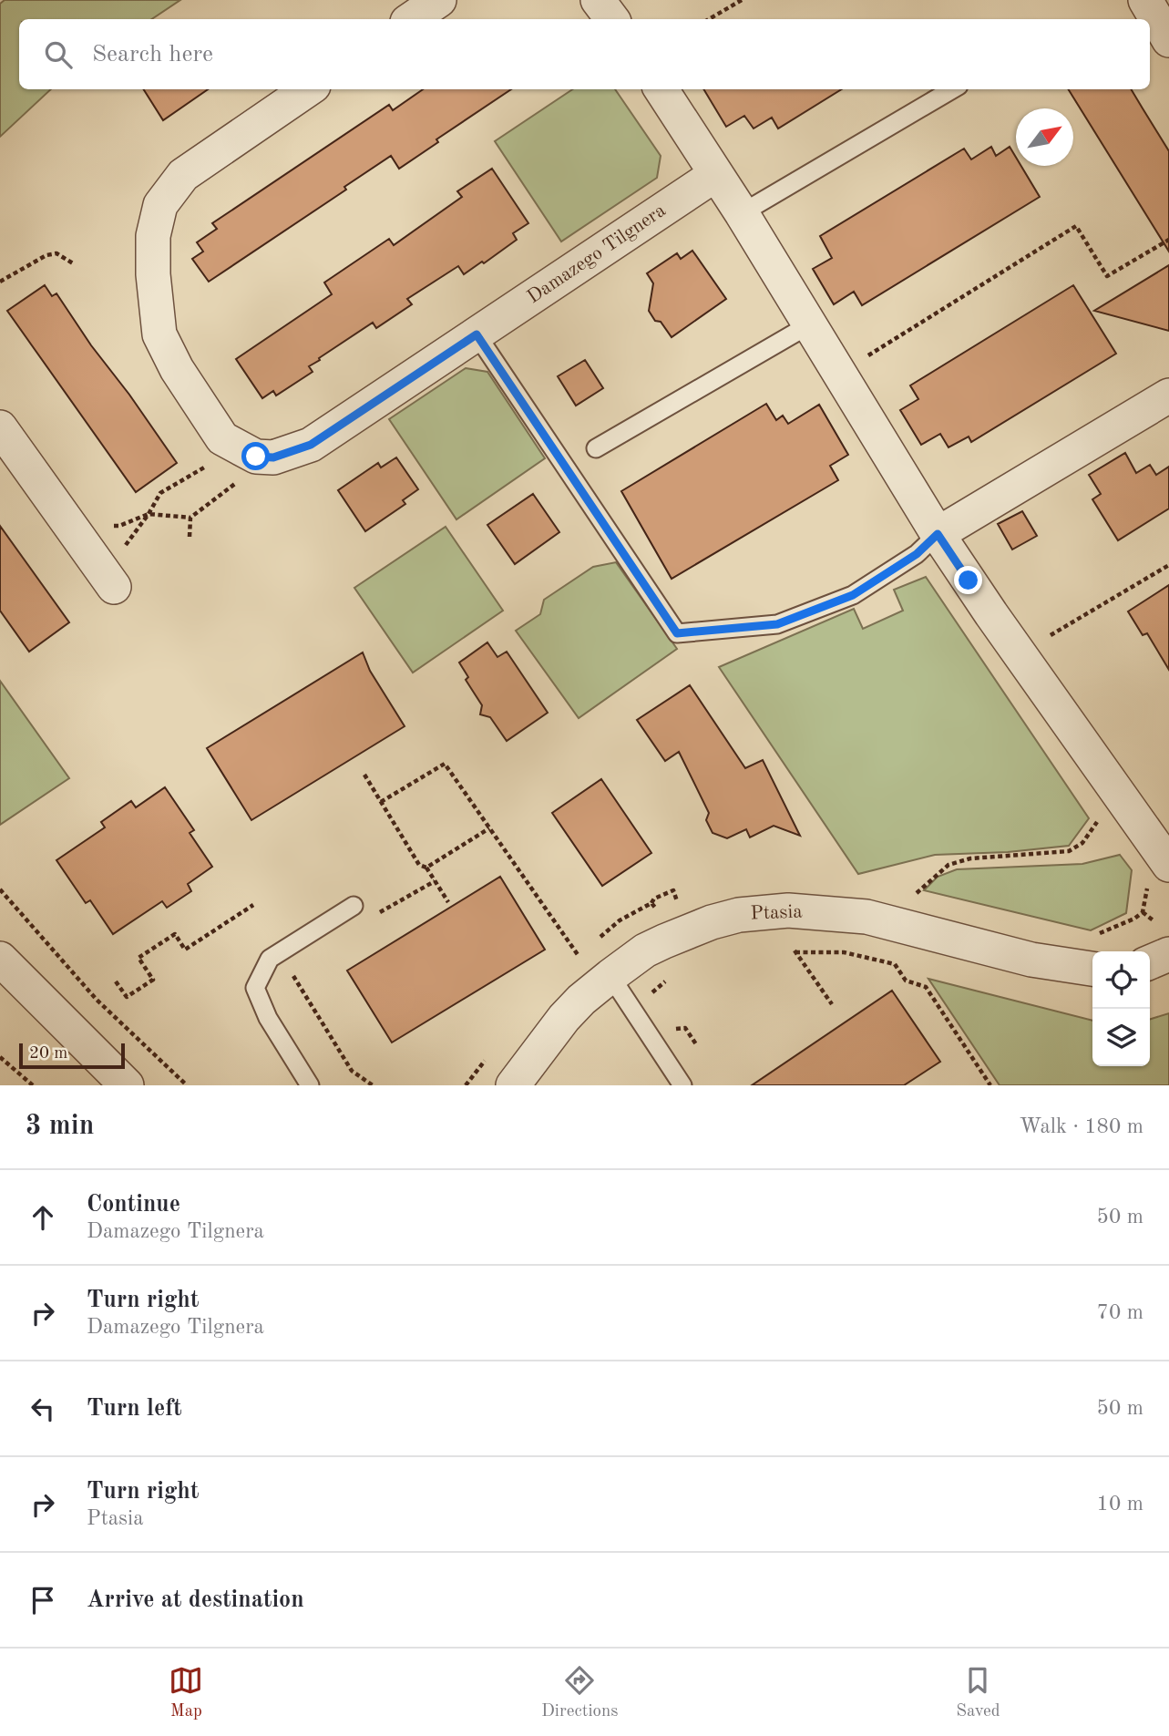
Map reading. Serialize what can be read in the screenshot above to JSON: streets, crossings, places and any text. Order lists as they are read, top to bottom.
{
  "streets": {
    "street": ["Damazego Tilgnera", "Ptasia"]
  },
  "scale_bar": "20 m",
  "north": "top right",
  "page": {
    "search": "Search here",
    "scale": "20 m",
    "heading": ["3 min", "Walk · 180 m"],
    "list": [
      ["Continue", "Damazego Tilgnera", "50 m"],
      ["Turn right", "Damazego Tilgnera", "70 m"],
      ["Turn left", "50 m"],
      ["Turn right", "Ptasia", "10 m"],
      "Arrive at destination"
    ],
    "nav": ["Map", "Directions", "Saved"]
  }
}
